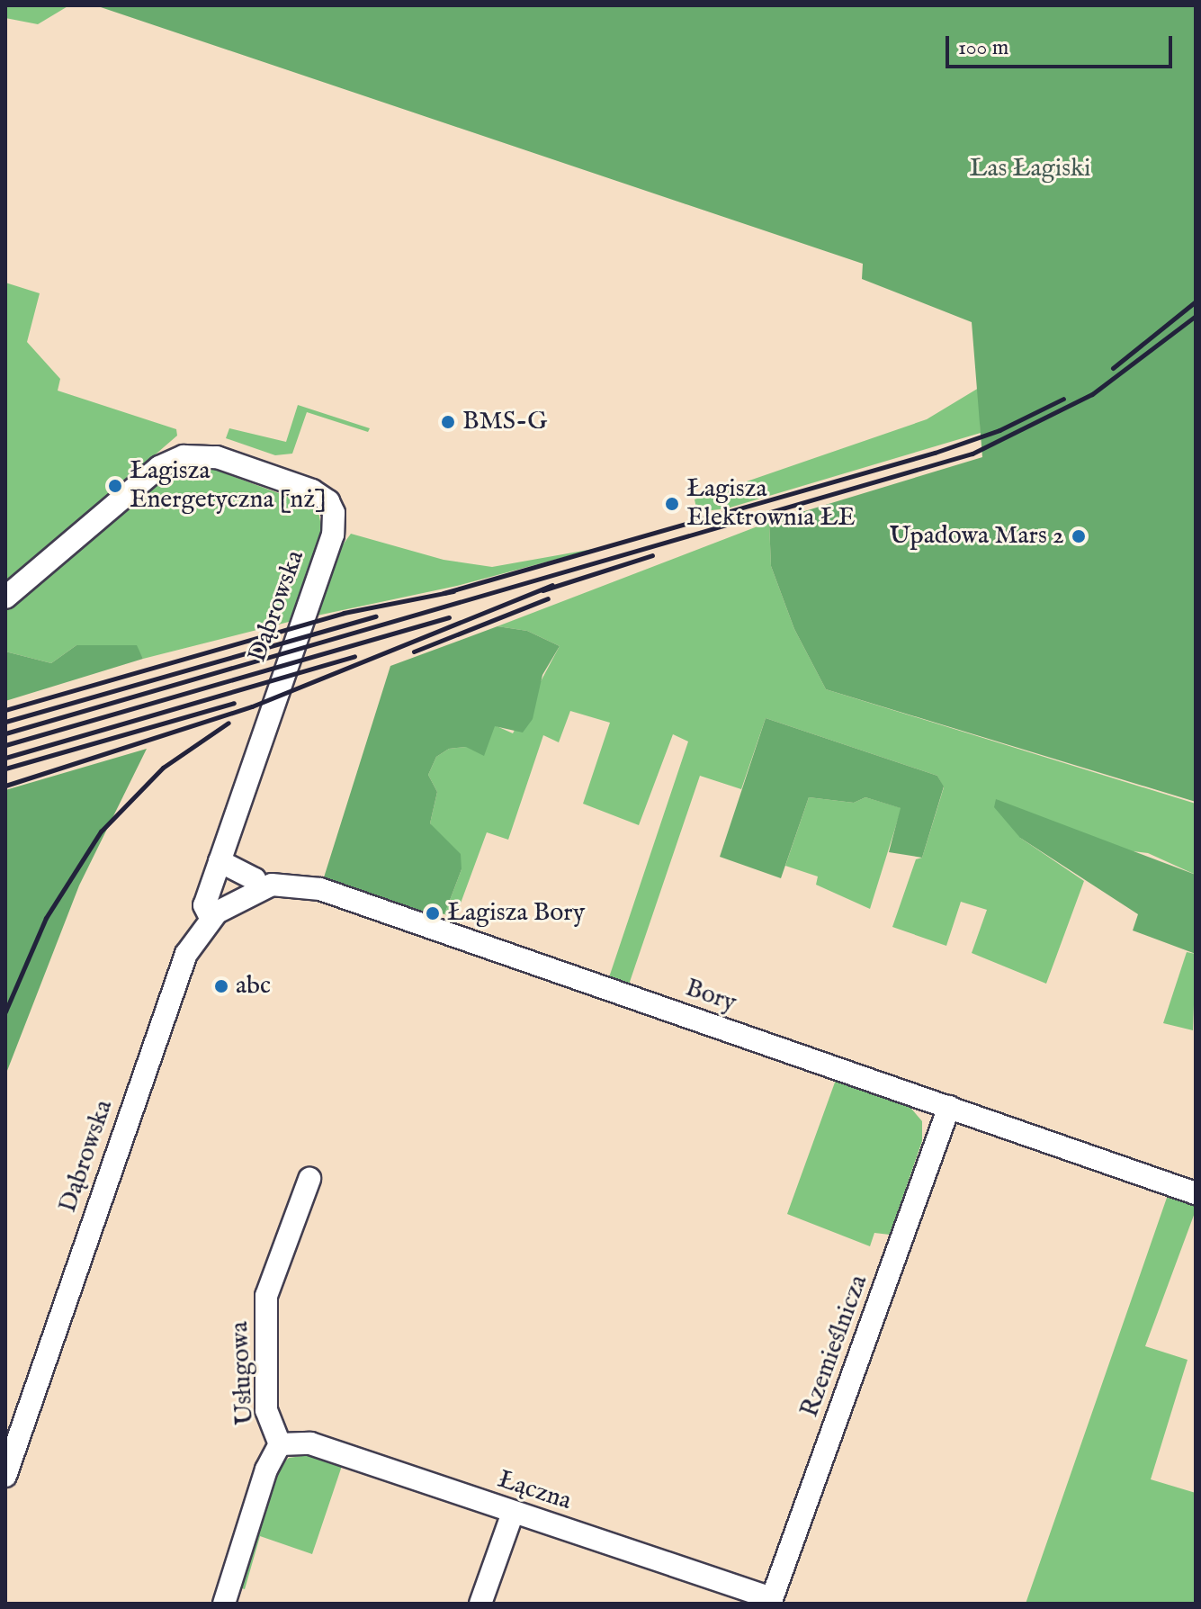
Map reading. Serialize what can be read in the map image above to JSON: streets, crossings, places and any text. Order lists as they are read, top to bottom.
{
  "streets": {
    "street": [
      "Dąbrowska",
      "Bory",
      "Rzemieślnicza",
      "Usługowa",
      "Łączna"
    ]
  },
  "crossings": [
    ["Dąbrowska", "Bory"],
    ["Bory", "Rzemieślnicza"],
    ["Rzemieślnicza", "Łączna"],
    ["Usługowa", "Łączna"]
  ],
  "parks": ["Las Łagiski"],
  "places": [
    "BMS-G",
    "Łagisza Energetyczna [nż]",
    "Łagisza Elektrownia ŁE",
    "Upadowa Mars 2",
    "Łagisza Bory",
    "abc"
  ],
  "scale_bar": "100 m"
}
